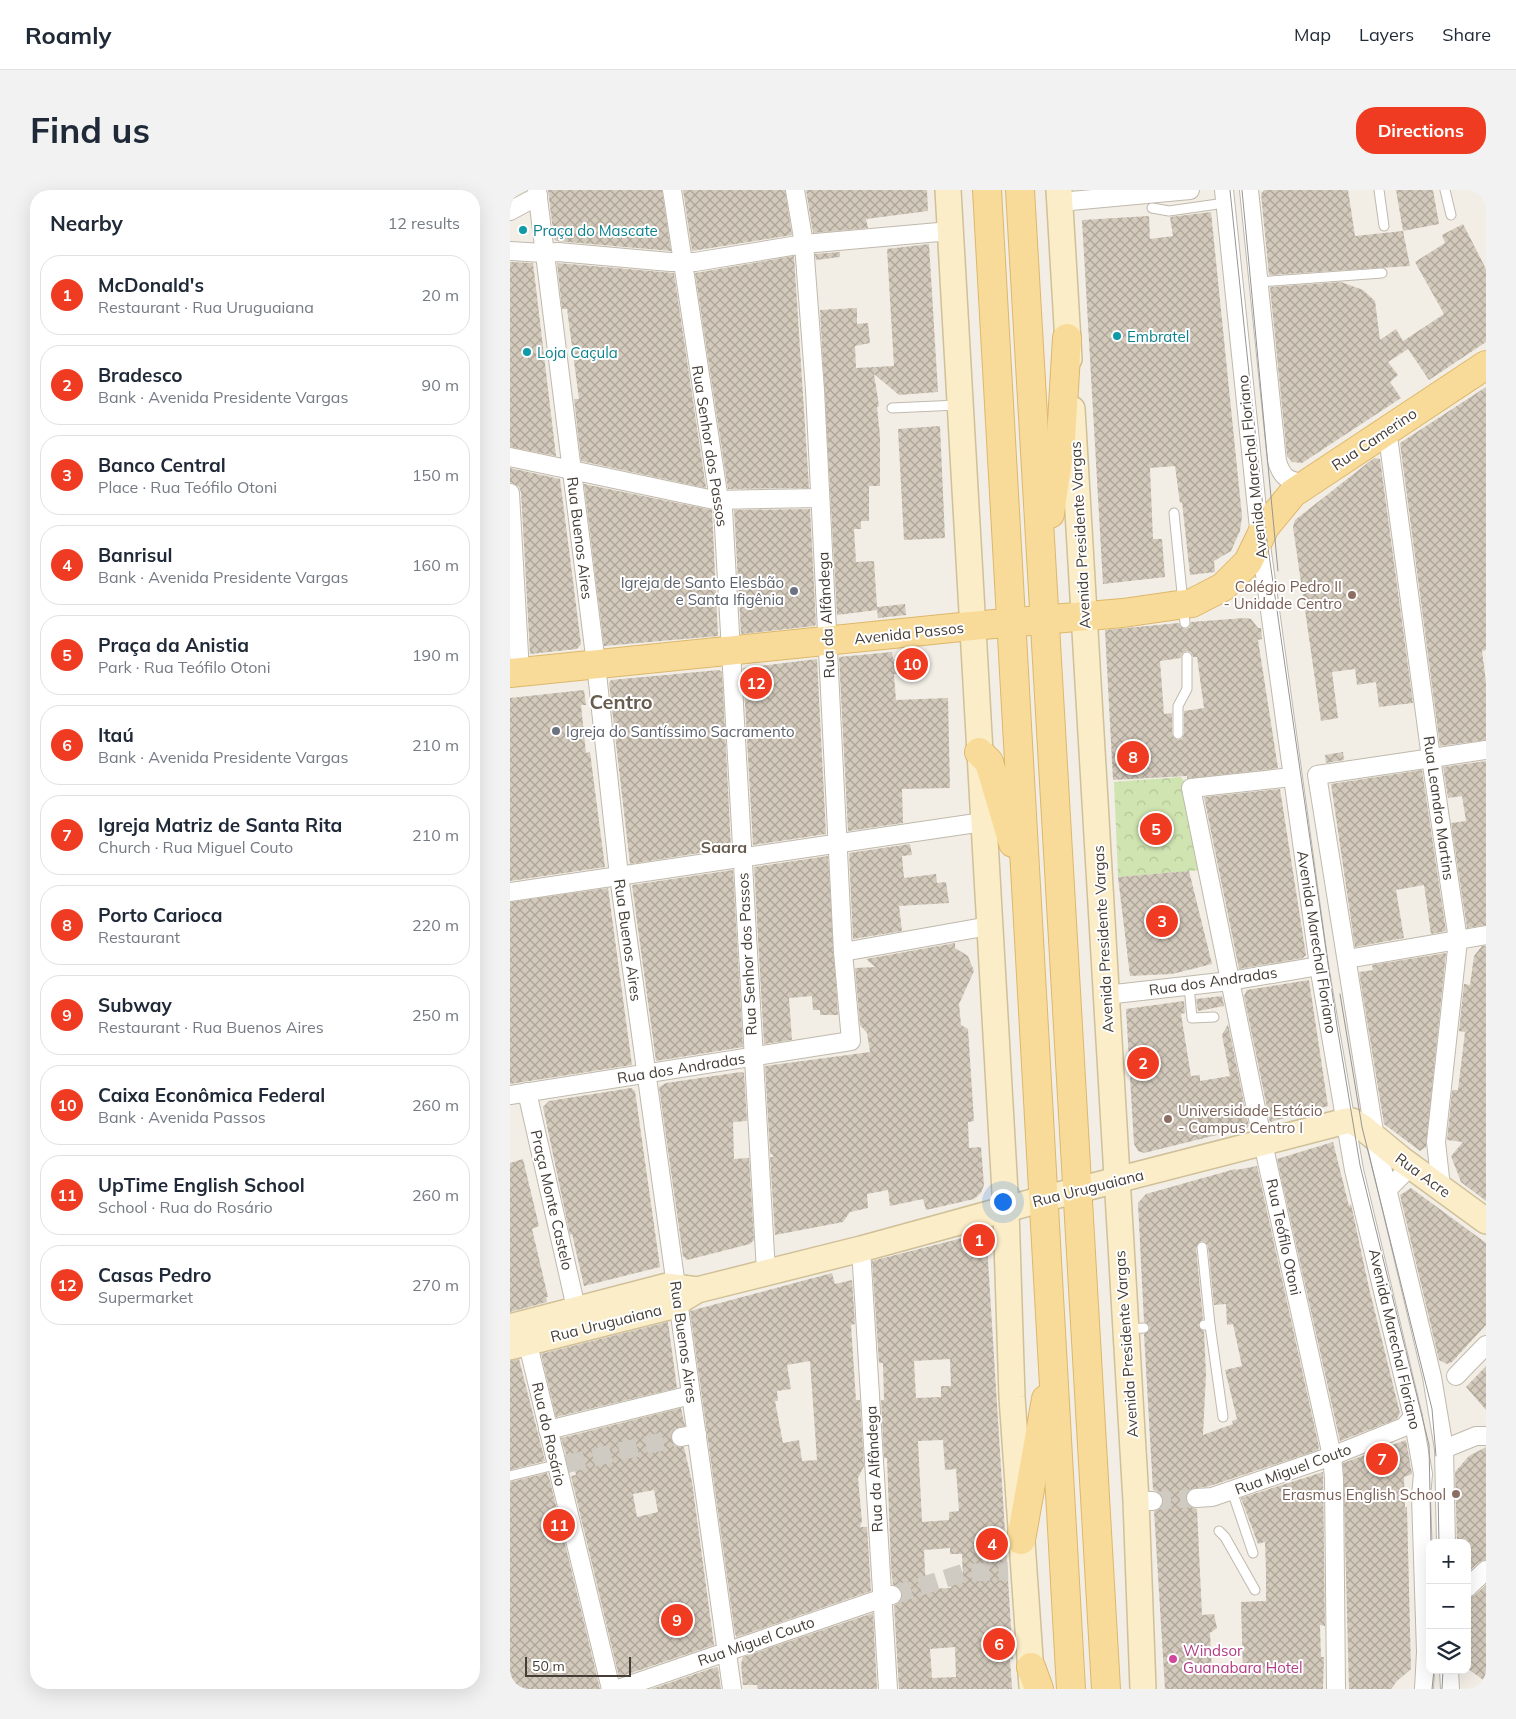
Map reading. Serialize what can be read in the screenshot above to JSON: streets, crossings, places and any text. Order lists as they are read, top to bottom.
{
  "streets": {
    "main road": [
      "Rua Camerino",
      "Avenida Presidente Vargas",
      "Avenida Passos",
      "Rua Acre",
      "Rua Uruguaiana"
    ],
    "street": [
      "Rua Senhor dos Passos",
      "Avenida Marechal Floriano",
      "Rua Buenos Aires",
      "Rua da Alfândega",
      "Rua Leandro Martins",
      "Rua dos Andradas",
      "Praça Monte Castelo",
      "Rua Teófilo Otoni",
      "Rua do Rosário",
      "Rua Miguel Couto"
    ]
  },
  "crossings": [
    ["Rua Camerino", "Avenida Marechal Floriano"],
    ["Rua Camerino", "Avenida Passos"],
    ["Rua Camerino", "Rua Leandro Martins"],
    ["Rua Senhor dos Passos", "Avenida Passos"],
    ["Rua Senhor dos Passos", "Rua dos Andradas"],
    ["Rua Senhor dos Passos", "Rua Uruguaiana"],
    ["Avenida Marechal Floriano", "Avenida Passos"],
    ["Avenida Marechal Floriano", "Rua Leandro Martins"],
    ["Avenida Marechal Floriano", "Rua dos Andradas"],
    ["Avenida Marechal Floriano", "Rua Acre"],
    ["Avenida Marechal Floriano", "Rua Uruguaiana"],
    ["Avenida Marechal Floriano", "Rua Teófilo Otoni"],
    ["Avenida Marechal Floriano", "Rua Miguel Couto"],
    ["Avenida Presidente Vargas", "Avenida Passos"],
    ["Avenida Presidente Vargas", "Rua dos Andradas"],
    ["Avenida Presidente Vargas", "Rua Uruguaiana"],
    ["Rua Buenos Aires", "Avenida Passos"],
    ["Rua Buenos Aires", "Rua dos Andradas"],
    ["Rua Buenos Aires", "Rua Uruguaiana"],
    ["Rua Buenos Aires", "Rua Miguel Couto"],
    ["Rua da Alfândega", "Avenida Passos"],
    ["Rua da Alfândega", "Rua dos Andradas"],
    ["Rua da Alfândega", "Rua Uruguaiana"],
    ["Rua da Alfândega", "Rua Miguel Couto"],
    ["Rua Leandro Martins", "Rua Acre"],
    ["Rua dos Andradas", "Praça Monte Castelo"],
    ["Rua dos Andradas", "Rua Teófilo Otoni"],
    ["Rua Acre", "Rua Uruguaiana"],
    ["Rua Uruguaiana", "Praça Monte Castelo"],
    ["Rua Uruguaiana", "Rua Teófilo Otoni"],
    ["Rua Uruguaiana", "Rua do Rosário"],
    ["Rua Teófilo Otoni", "Rua Miguel Couto"]
  ],
  "districts": ["Centro", "Saara"],
  "places": [
    "Praça do Mascate",
    "Embratel",
    "Loja Caçula",
    "Igreja de Santo Elesbão e Santa Ifigênia",
    "Colégio Pedro II - Unidade Centro",
    "Igreja do Santíssimo Sacramento",
    "Universidade Estácio - Campus Centro I",
    "Erasmus English School",
    "Windsor Guanabara Hotel"
  ],
  "scale_bar": "50 m",
  "page": {
    "header": "Roamly",
    "nav": ["Map", "Layers", "Share"],
    "buttons": "Directions",
    "title": "Find us",
    "heading": ["Nearby", "12 results"],
    "list": [
      {
        "mark": "1",
        "name": "McDonald's",
        "note": "Restaurant · Rua Uruguaiana",
        "value": "20 m"
      },
      {
        "mark": "2",
        "name": "Bradesco",
        "note": "Bank · Avenida Presidente Vargas",
        "value": "90 m"
      },
      {
        "mark": "3",
        "name": "Banco Central",
        "note": "Place · Rua Teófilo Otoni",
        "value": "150 m"
      },
      {
        "mark": "4",
        "name": "Banrisul",
        "note": "Bank · Avenida Presidente Vargas",
        "value": "160 m"
      },
      {
        "mark": "5",
        "name": "Praça da Anistia",
        "note": "Park · Rua Teófilo Otoni",
        "value": "190 m"
      },
      {
        "mark": "6",
        "name": "Itaú",
        "note": "Bank · Avenida Presidente Vargas",
        "value": "210 m"
      },
      {
        "mark": "7",
        "name": "Igreja Matriz de Santa Rita",
        "note": "Church · Rua Miguel Couto",
        "value": "210 m"
      },
      {
        "mark": "8",
        "name": "Porto Carioca",
        "note": "Restaurant",
        "value": "220 m"
      },
      {
        "mark": "9",
        "name": "Subway",
        "note": "Restaurant · Rua Buenos Aires",
        "value": "250 m"
      },
      {
        "mark": "10",
        "name": "Caixa Econômica Federal",
        "note": "Bank · Avenida Passos",
        "value": "260 m"
      },
      {
        "mark": "11",
        "name": "UpTime English School",
        "note": "School · Rua do Rosário",
        "value": "260 m"
      },
      {
        "mark": "12",
        "name": "Casas Pedro",
        "note": "Supermarket",
        "value": "270 m"
      }
    ],
    "pins": [
      "10",
      "12",
      "8",
      "5",
      "3",
      "2",
      "1",
      "7",
      "11",
      "4",
      "9",
      "6"
    ],
    "map_buttons": ["+", "−"],
    "scale": "50 m"
  }
}
